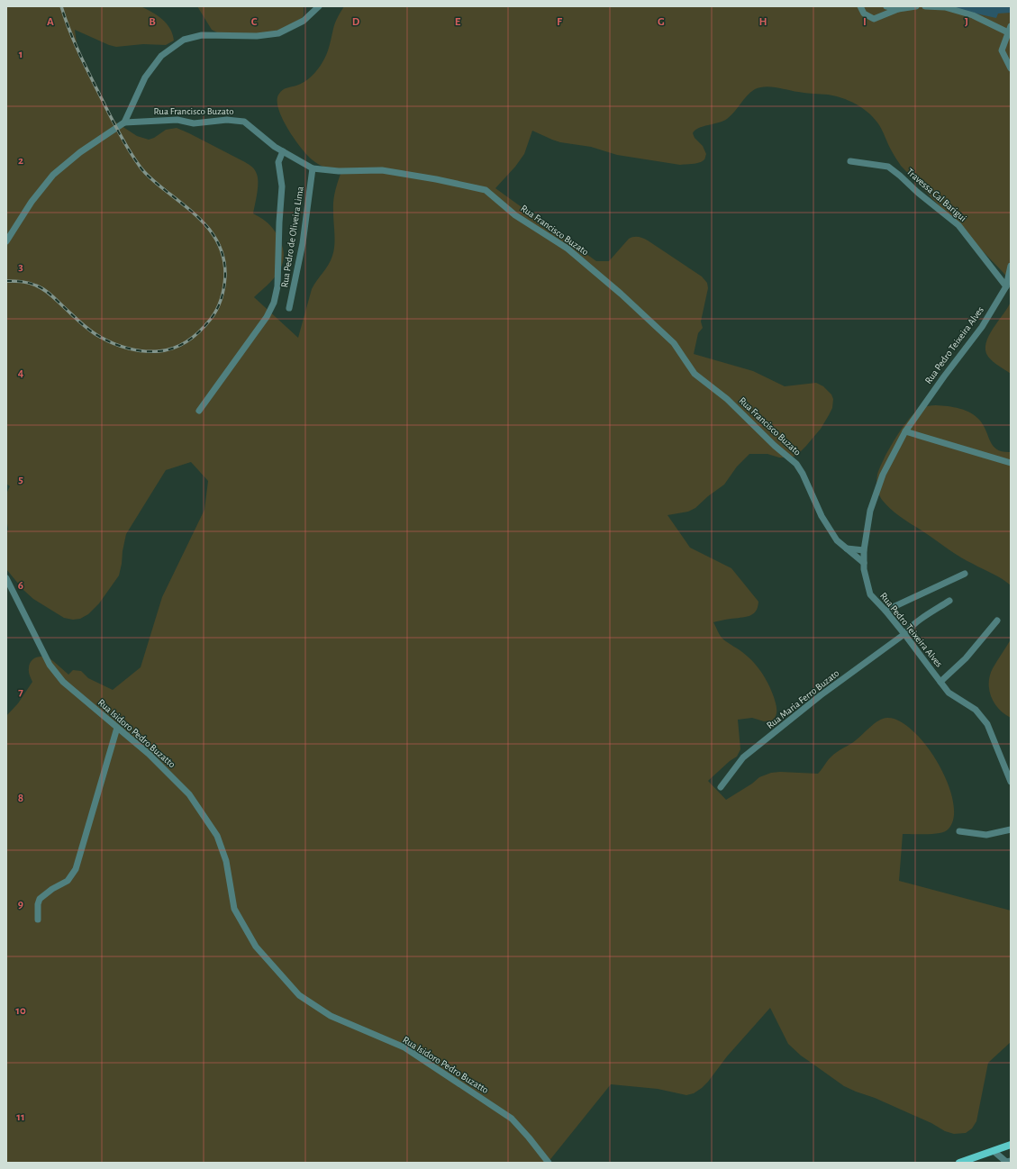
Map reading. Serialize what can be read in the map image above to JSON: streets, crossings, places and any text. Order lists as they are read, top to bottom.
{
  "streets": {
    "street": [
      "Rua Francisco Buzato",
      "Travessa Cal Barigui",
      "Rua Pedro de Oliveira Lima",
      "Rua Pedro Teixeira Alves",
      "Rua Maria Ferro Buzato",
      "Rua Isidoro Pedro Buzatto"
    ]
  },
  "crossings": [
    ["Rua Francisco Buzato", "Rua Pedro de Oliveira Lima"],
    ["Rua Francisco Buzato", "Rua Pedro Teixeira Alves"],
    ["Travessa Cal Barigui", "Rua Pedro Teixeira Alves"],
    ["Rua Pedro Teixeira Alves", "Rua Maria Ferro Buzato"]
  ],
  "grid": {
    "columns": [
      "A",
      "B",
      "C",
      "D",
      "E",
      "F",
      "G",
      "H",
      "I",
      "J"
    ],
    "rows": [
      "1",
      "2",
      "3",
      "4",
      "5",
      "6",
      "7",
      "8",
      "9",
      "10",
      "11"
    ]
  }
}
